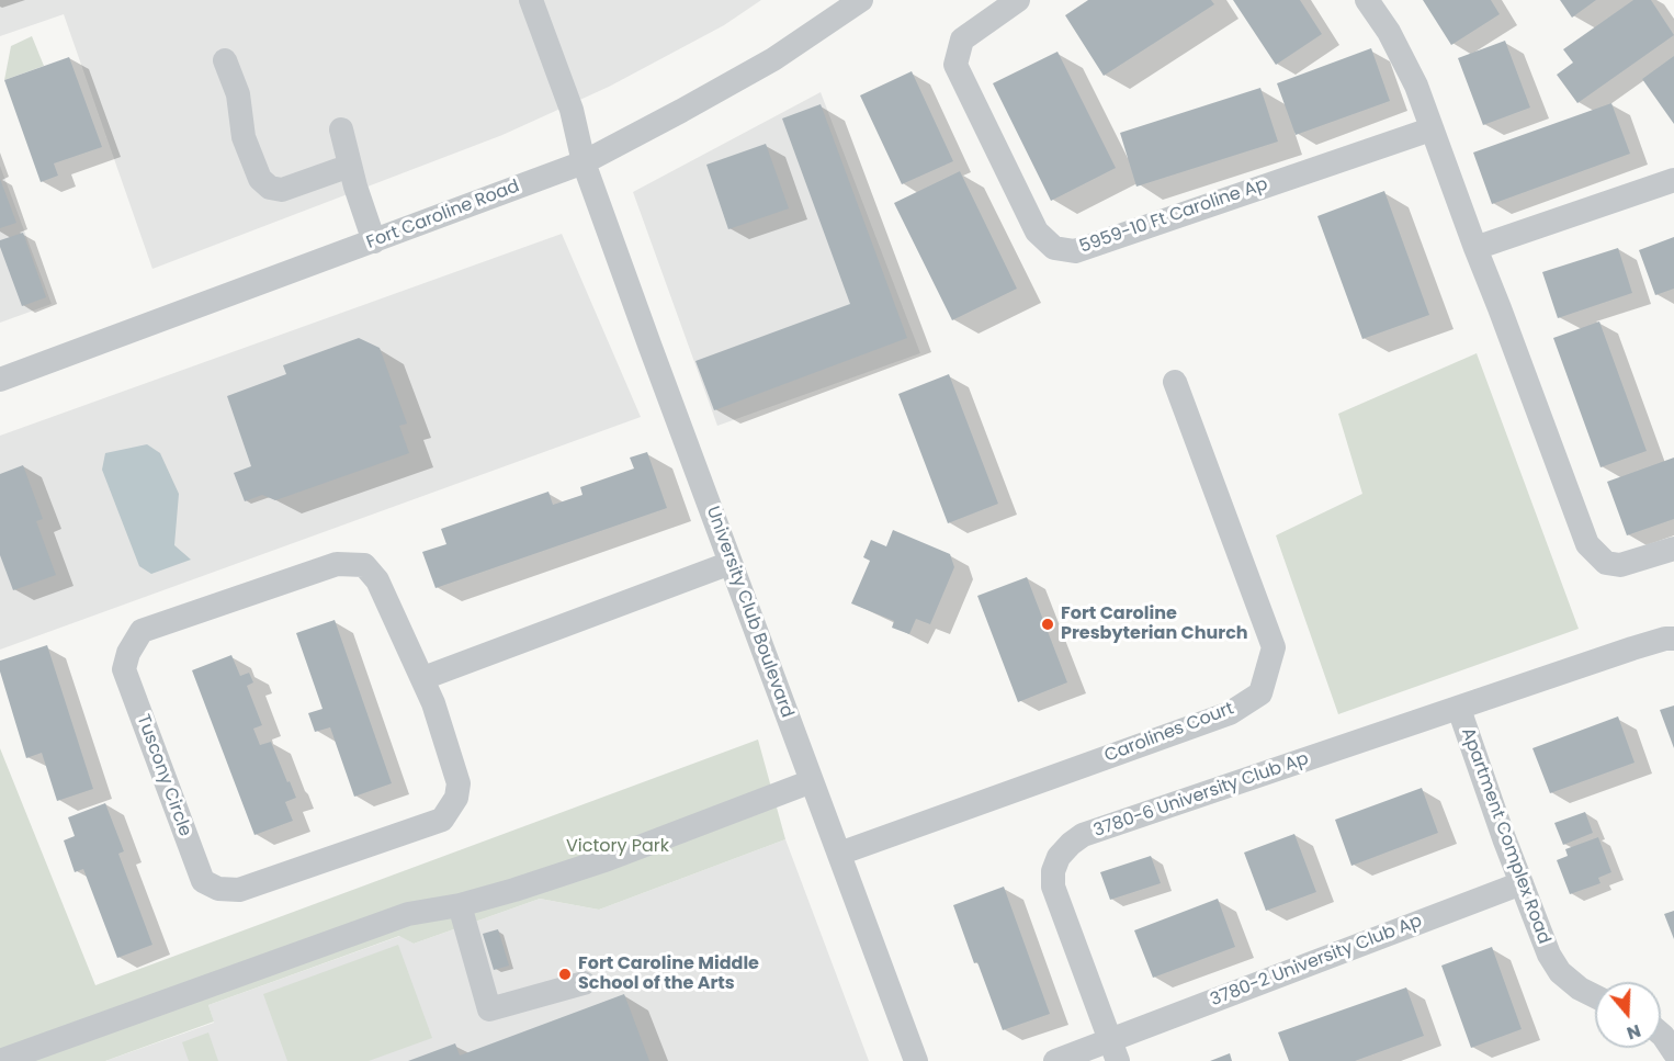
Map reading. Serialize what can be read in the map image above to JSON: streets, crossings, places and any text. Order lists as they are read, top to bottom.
{
  "streets": {
    "street": [
      "Fort Caroline Road",
      "5959-10 Ft Caroline Ap",
      "University Club Boulevard",
      "Carolines Court",
      "Tuscony Circle",
      "3780-6 University Club Ap",
      "Apartment Complex Road",
      "3780-2 University Club Ap"
    ]
  },
  "crossings": [
    ["Fort Caroline Road", "University Club Boulevard"],
    ["University Club Boulevard", "Carolines Court"],
    ["3780-6 University Club Ap", "Apartment Complex Road"],
    ["3780-6 University Club Ap", "3780-2 University Club Ap"],
    ["Apartment Complex Road", "3780-2 University Club Ap"]
  ],
  "parks": ["Victory Park"],
  "places": ["Fort Caroline Presbyterian Church", "Fort Caroline Middle School of the Arts"],
  "north": "bottom"
}
